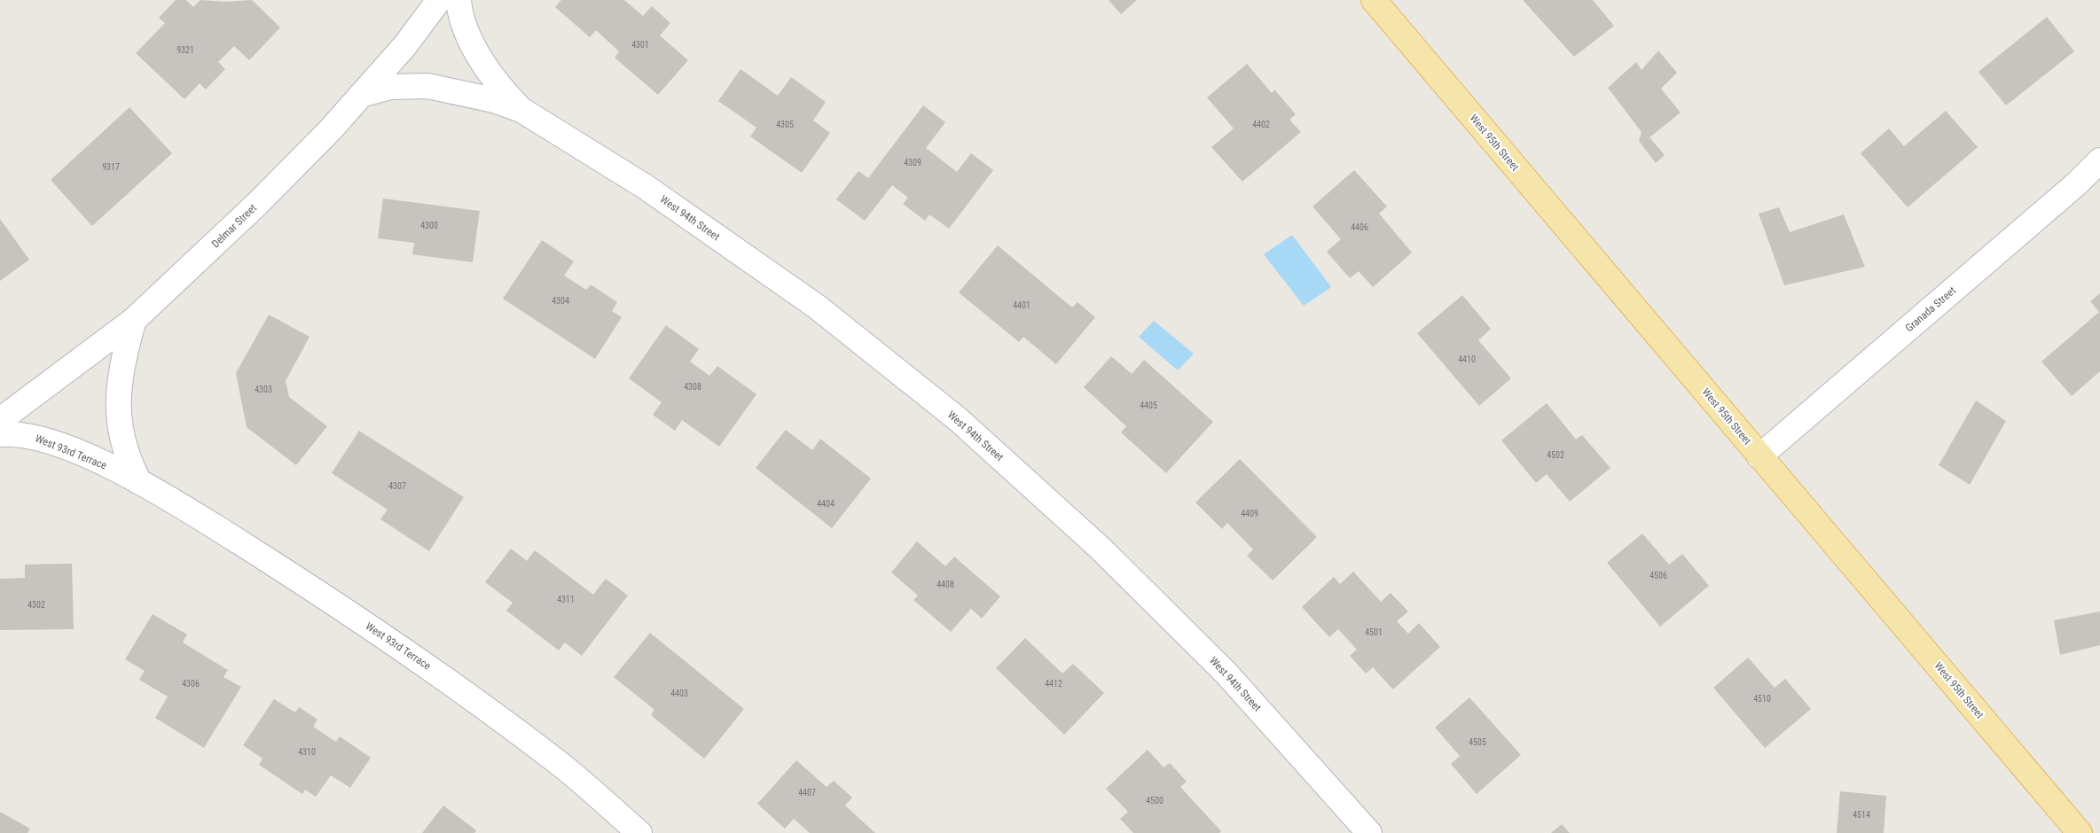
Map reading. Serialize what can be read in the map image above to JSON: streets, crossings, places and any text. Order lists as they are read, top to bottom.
{
  "streets": {
    "main road": ["West 95th Street"],
    "street": [
      "West 94th Street",
      "Delmar Street",
      "Granada Street",
      "West 93rd Terrace"
    ]
  },
  "crossings": [
    ["West 95th Street", "Granada Street"],
    ["West 94th Street", "Delmar Street"]
  ],
  "house_numbers": [
    "4301",
    "9321",
    "4305",
    "4402",
    "4309",
    "9317",
    "4300",
    "4406",
    "4304",
    "4401",
    "4410",
    "4308",
    "4303",
    "4405",
    "4502",
    "4307",
    "4404",
    "4409",
    "4506",
    "4408",
    "4311",
    "4302",
    "4501",
    "4306",
    "4412",
    "4403",
    "4510",
    "4505",
    "4310",
    "4407",
    "4500",
    "4514"
  ]
}
